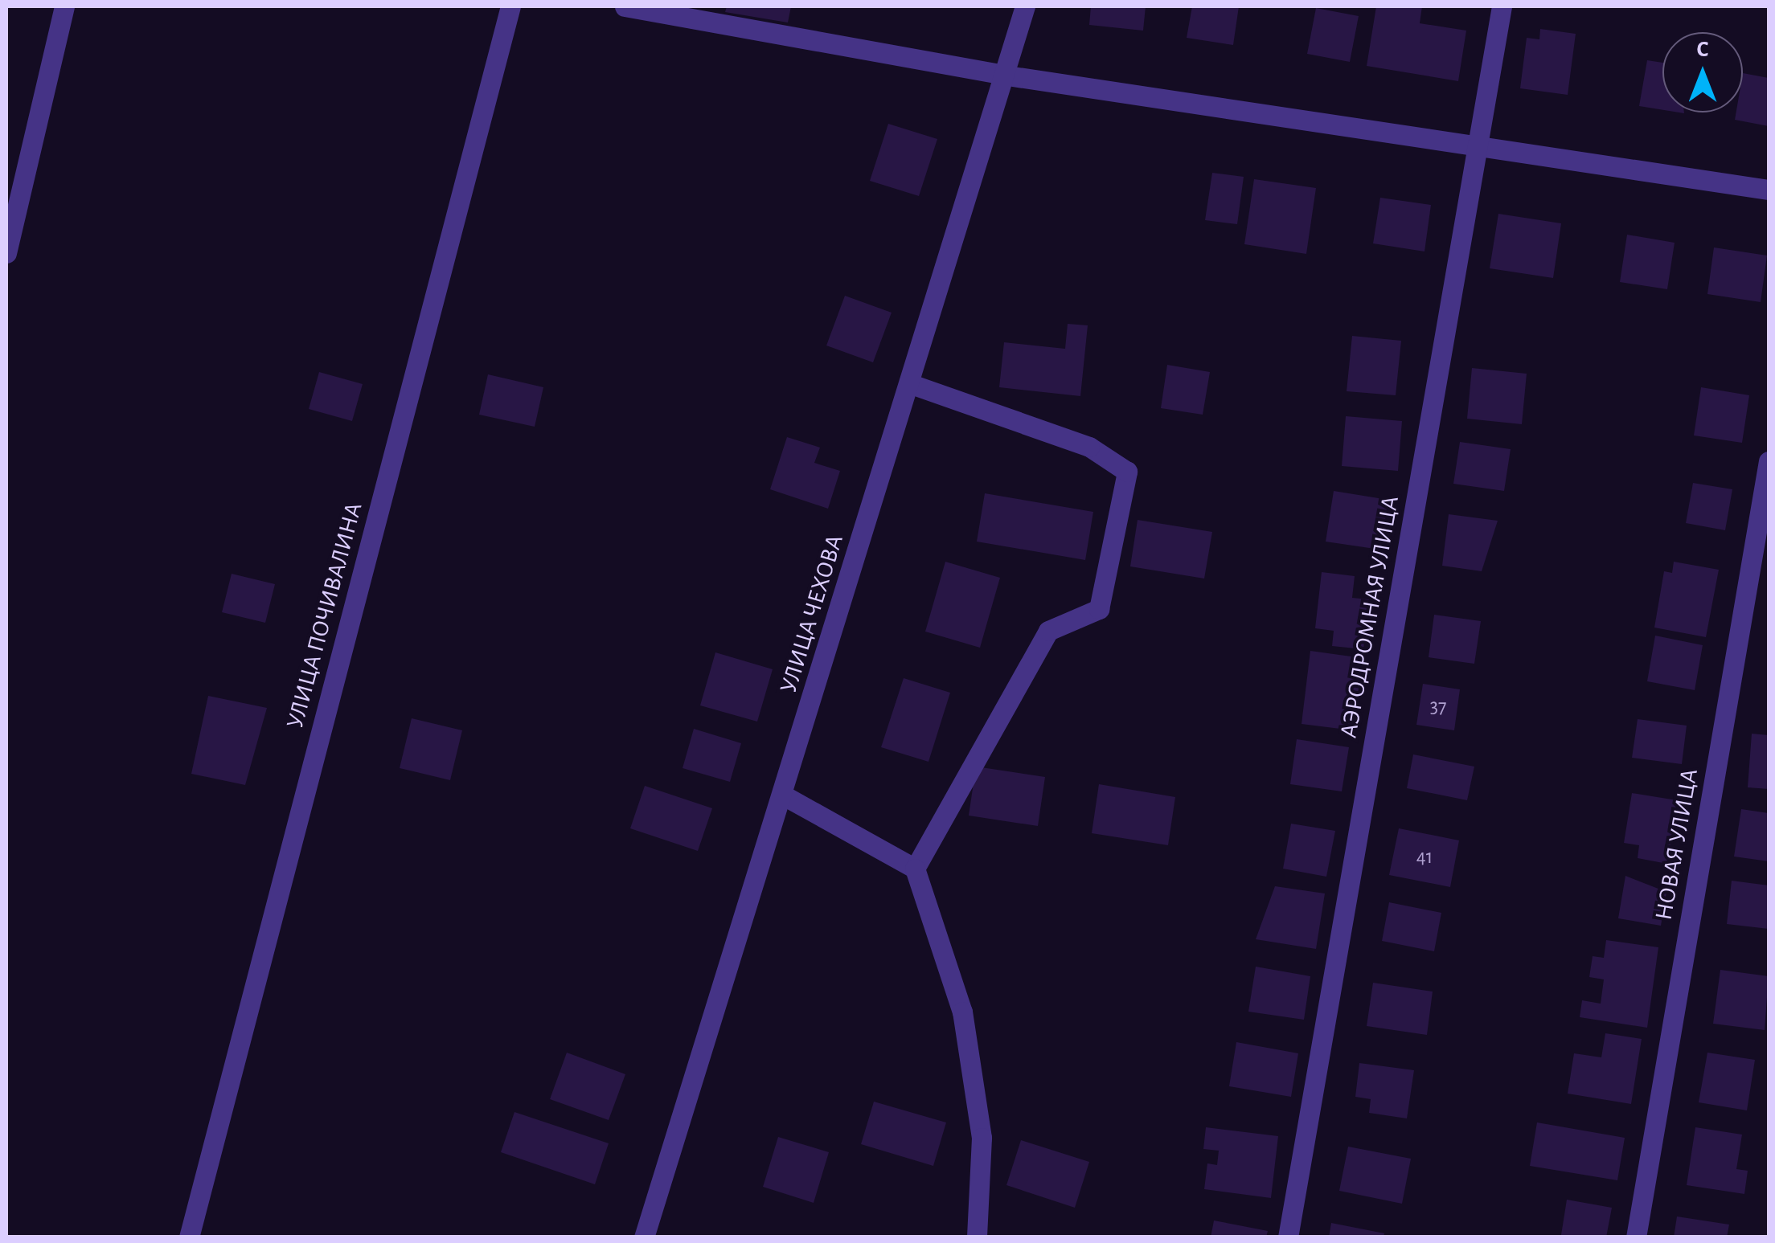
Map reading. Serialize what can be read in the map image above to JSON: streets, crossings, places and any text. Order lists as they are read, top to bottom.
{
  "streets": {
    "street": [
      "УЛИЦА ЧЕХОВА",
      "УЛИЦА ПОЧИВАЛИНА",
      "АЭРОДРОМНАЯ УЛИЦА",
      "НОВАЯ УЛИЦА"
    ]
  },
  "house_numbers": ["37", "41"],
  "north": "top"
}
